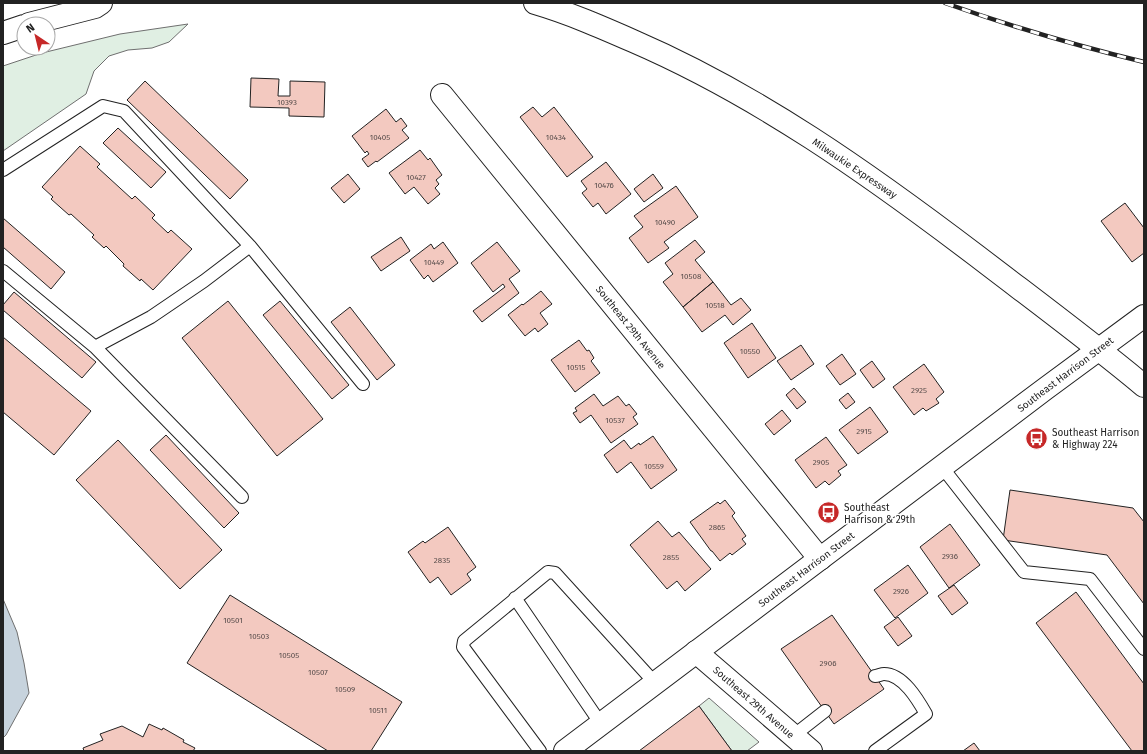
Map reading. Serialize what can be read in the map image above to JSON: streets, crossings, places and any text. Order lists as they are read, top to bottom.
{
  "streets": {
    "main road": ["Milwaukie Expressway", "Southeast 29th Avenue", "Southeast Harrison Street"]
  },
  "crossings": [
    ["Milwaukie Expressway", "Southeast Harrison Street"],
    ["Southeast 29th Avenue", "Southeast Harrison Street"]
  ],
  "places": {
    "bus stop": ["Southeast Harrison & Highway 224", "Southeast Harrison & 29th"]
  },
  "house_numbers": [
    "10393",
    "10405",
    "10434",
    "10427",
    "10476",
    "10490",
    "10449",
    "10508",
    "10518",
    "10550",
    "10515",
    "2925",
    "10537",
    "2915",
    "2905",
    "10559",
    "2865",
    "2936",
    "2855",
    "2835",
    "2926",
    "10501",
    "10503",
    "10505",
    "2906",
    "10507",
    "10509",
    "10511"
  ],
  "north": "top left"
}
